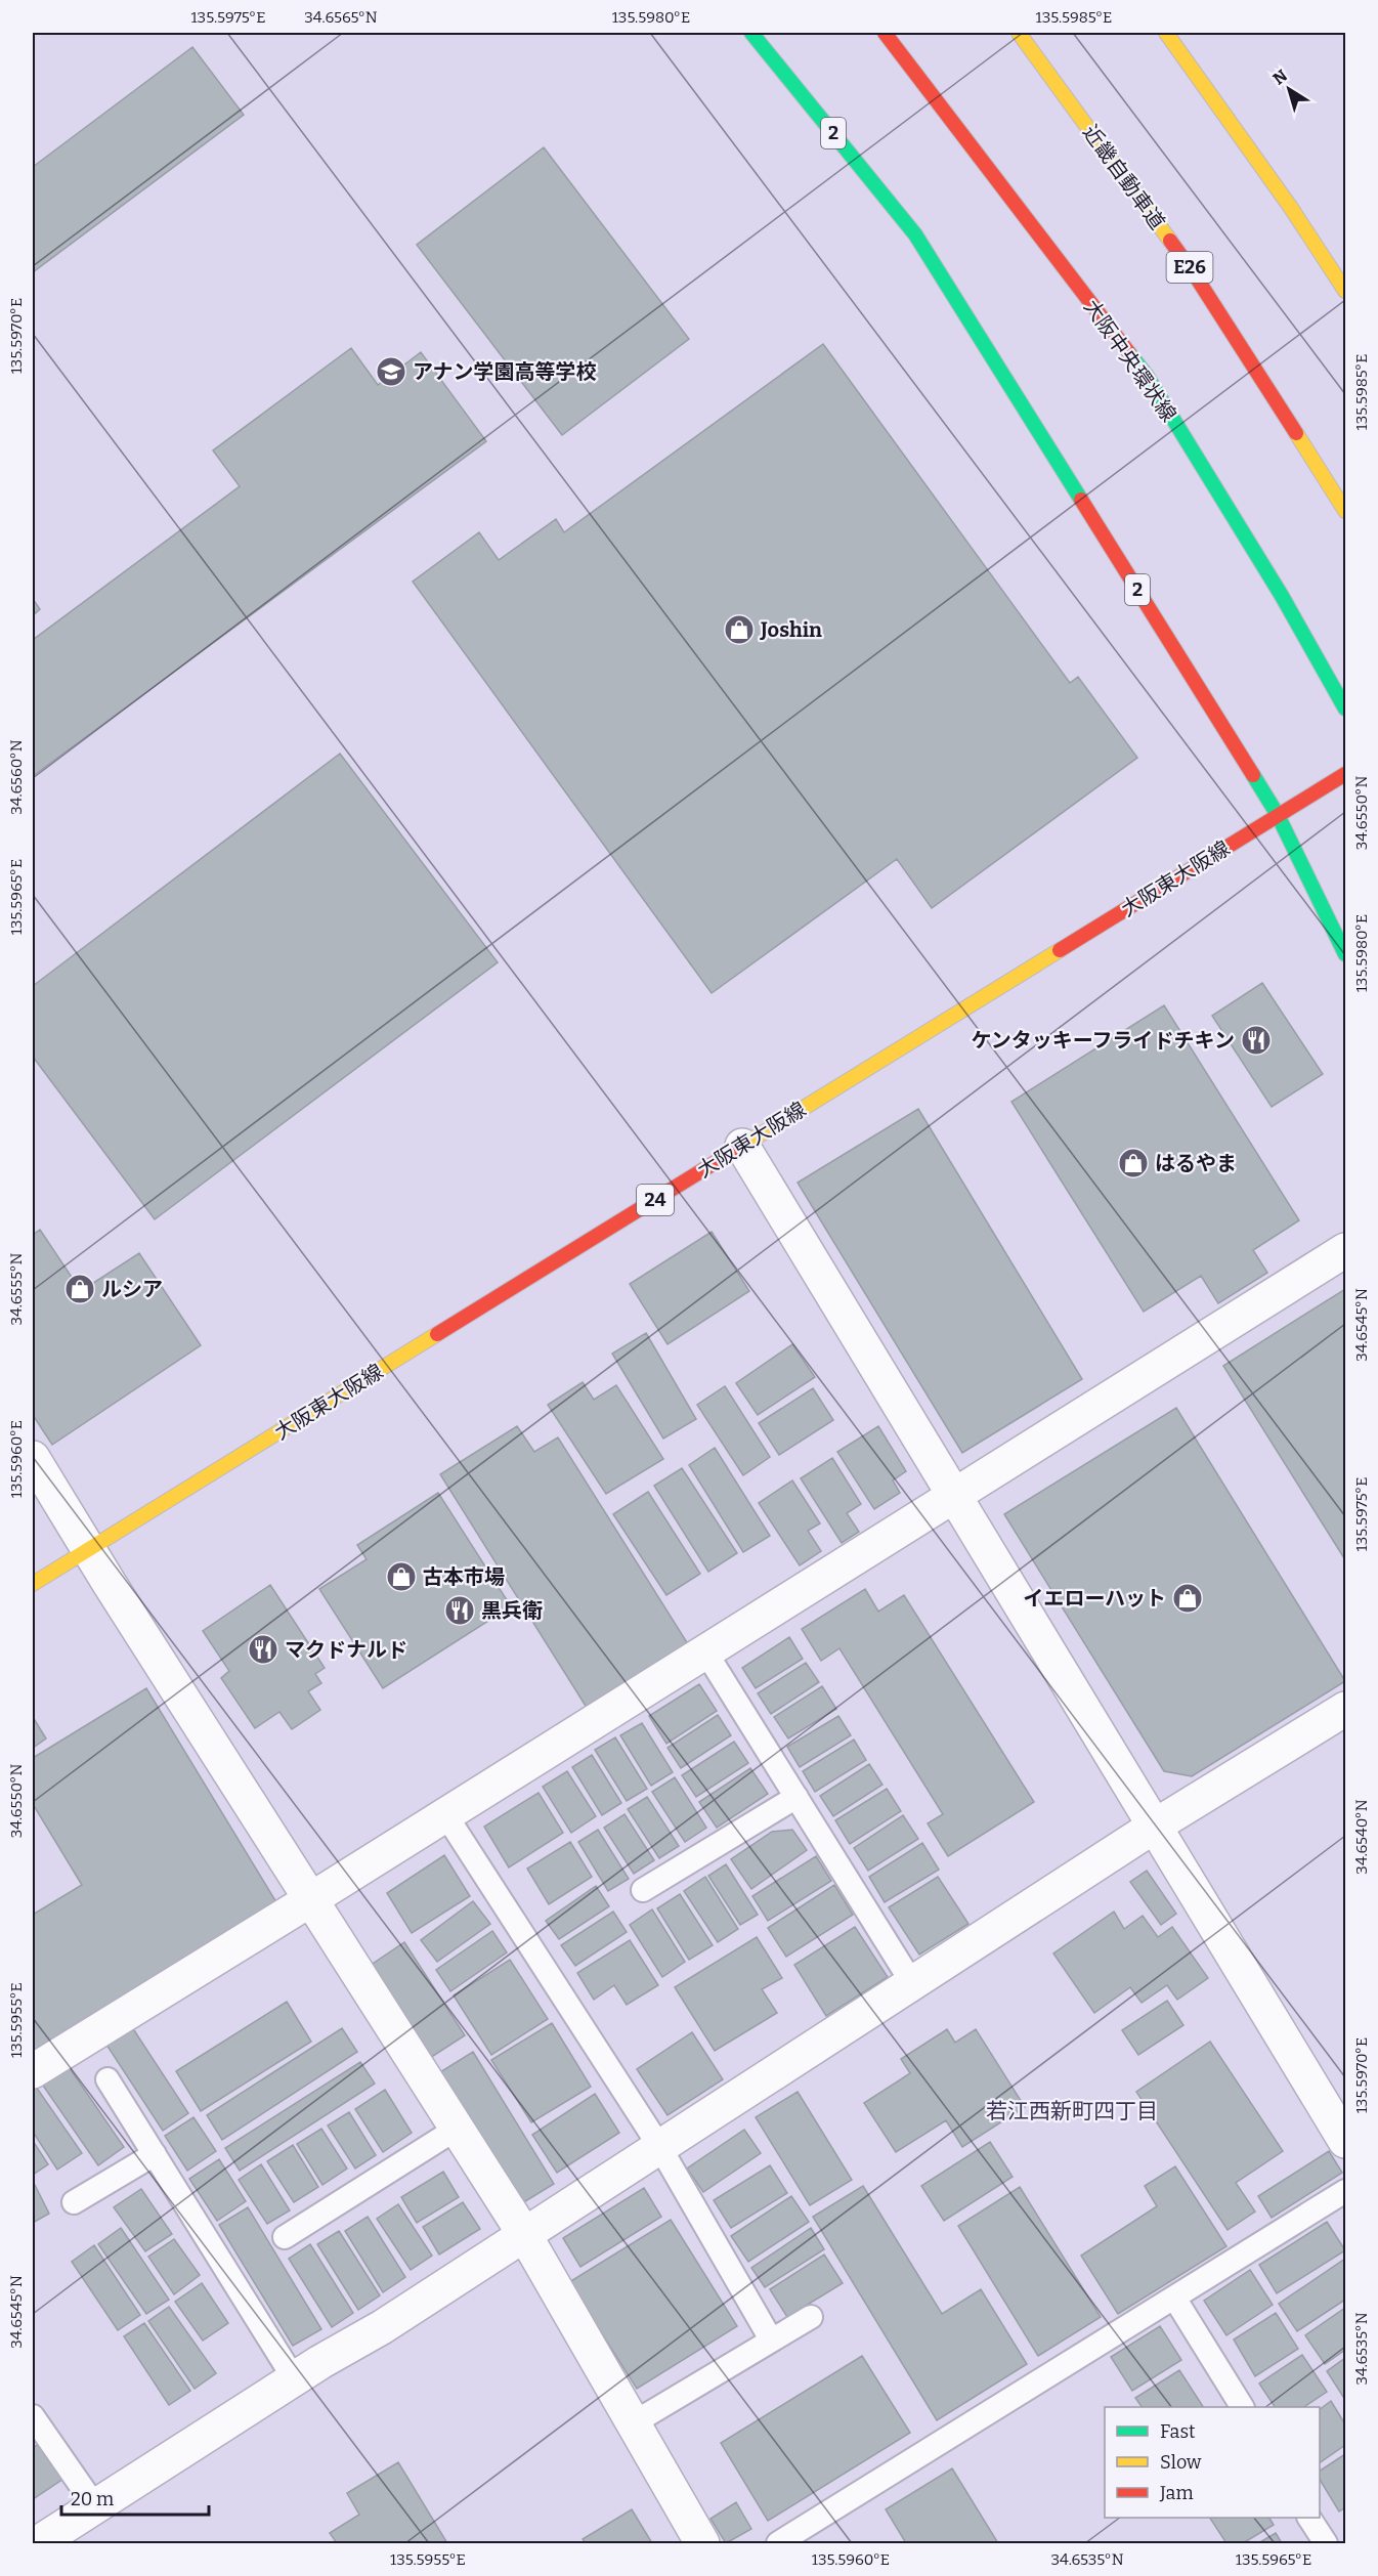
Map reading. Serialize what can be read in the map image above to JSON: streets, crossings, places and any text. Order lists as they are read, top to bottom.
{
  "streets": {
    "main road": [
      "2",
      "近畿自動車道",
      "E26",
      "大阪中央環状線",
      "大阪東大阪線",
      "24"
    ]
  },
  "crossings": [
    ["2", "大阪東大阪線"]
  ],
  "districts": ["若江西新町四丁目"],
  "places": {
    "school or university": ["アナン学園高等学校"],
    "shop": [
      "Joshin",
      "はるやま",
      "ルシア",
      "古本市場",
      "イエローハット"
    ],
    "restaurant": ["ケンタッキーフライドチキン", "黒兵衛", "マクドナルド"]
  },
  "legend": ["Fast", "Slow", "Jam"],
  "scale_bar": "20 m",
  "north": "top left",
  "coordinates": [
    "135.5975°E",
    "34.6565°N",
    "135.5980°E",
    "135.5985°E",
    "135.5970°E",
    "34.6560°N",
    "34.6550°N",
    "135.5965°E",
    "34.6555°N",
    "34.6545°N",
    "135.5960°E",
    "34.6540°N",
    "135.5955°E",
    "34.6535°N"
  ]
}
